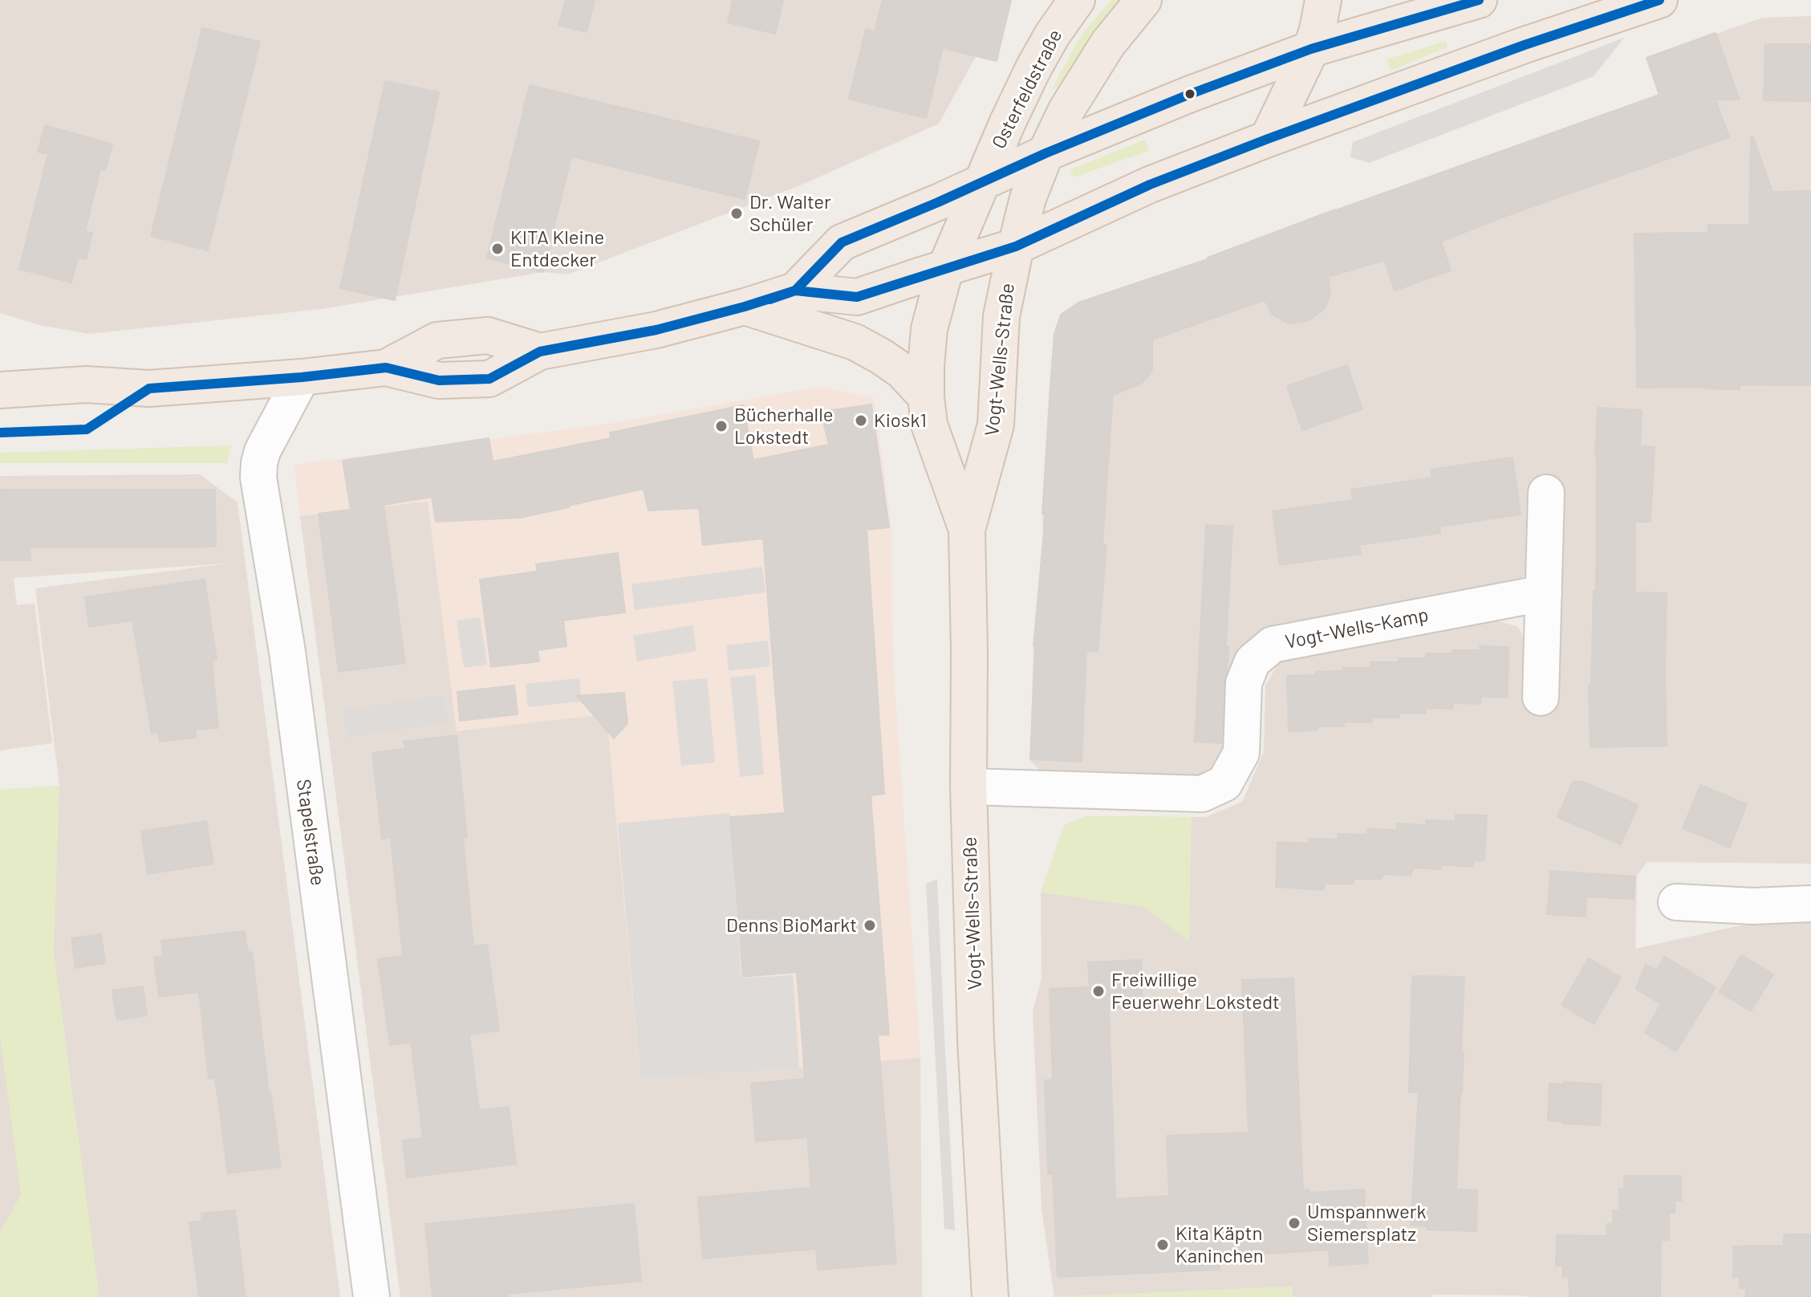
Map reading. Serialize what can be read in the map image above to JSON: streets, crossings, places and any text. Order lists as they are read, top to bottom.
{
  "streets": {
    "main road": ["Osterfeldstraße", "Vogt-Wells-Straße"],
    "street": ["Vogt-Wells-Kamp", "Stapelstraße"]
  },
  "crossings": [
    ["Vogt-Wells-Straße", "Vogt-Wells-Kamp"]
  ],
  "places": [
    "Dr. Walter Schüler",
    "KITA Kleine Entdecker",
    "Kiosk1",
    "Bücherhalle Lokstedt",
    "Denns BioMarkt",
    "Freiwillige Feuerwehr Lokstedt",
    "Umspannwerk Siemersplatz",
    "Kita Käptn Kaninchen"
  ]
}
